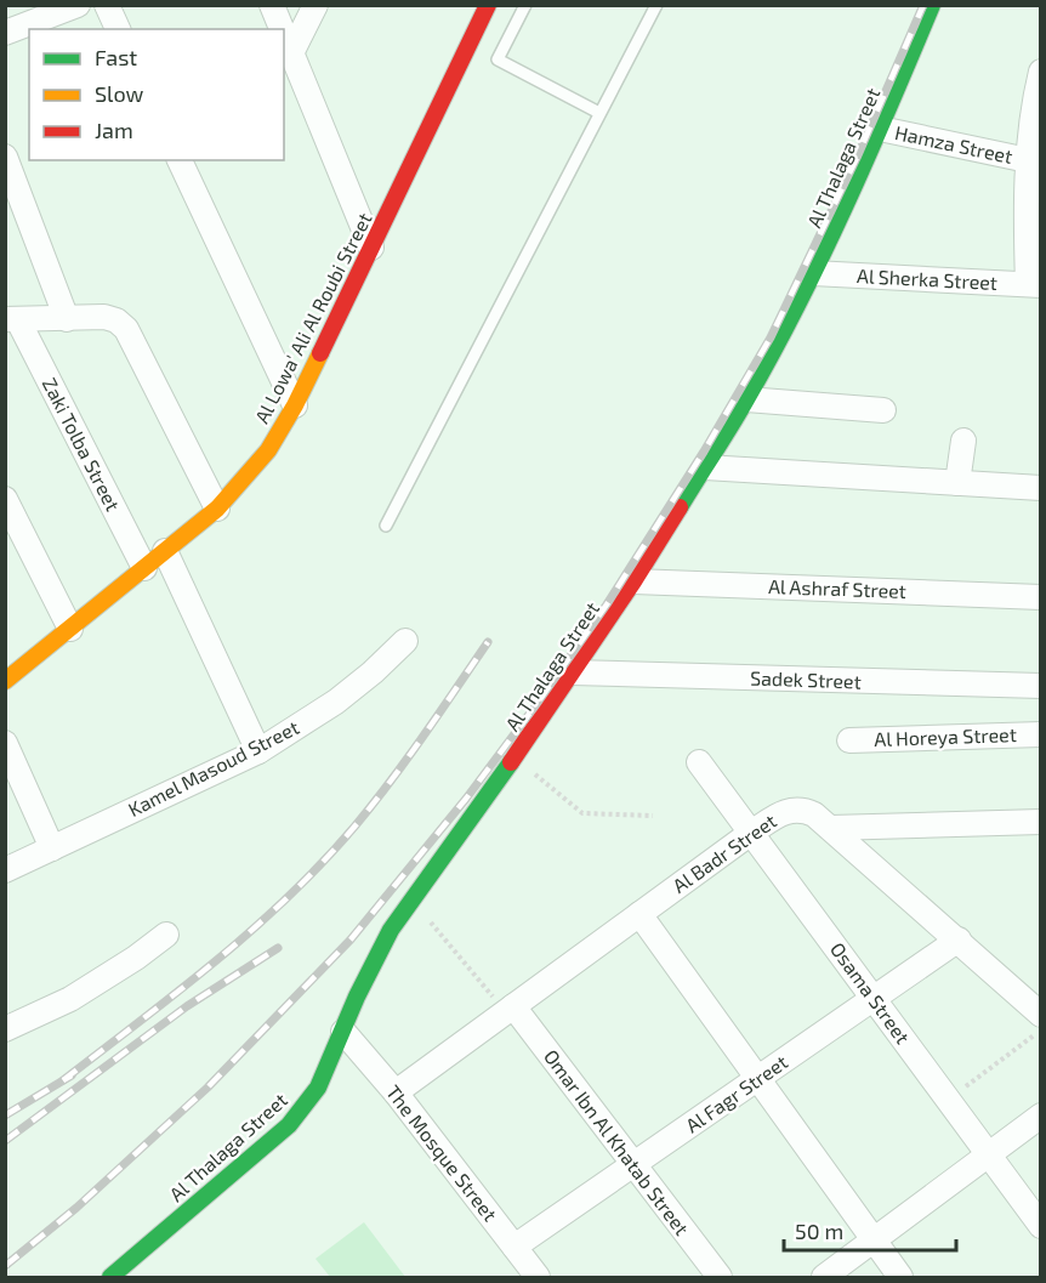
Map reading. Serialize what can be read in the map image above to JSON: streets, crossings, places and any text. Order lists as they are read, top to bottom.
{
  "streets": {
    "main road": ["Al Thalaga Street", "Al Lowa' Ali Al Roubi Street"],
    "street": [
      "Hamza Street",
      "Al Sherka Street",
      "Zaki Tolba Street",
      "Al Ashraf Street",
      "Sadek Street",
      "Al Horeya Street",
      "Kamel Masoud Street",
      "Al Badr Street",
      "Osama Street",
      "Al Fagr Street",
      "Omar Ibn Al Khatab Street",
      "The Mosque Street"
    ]
  },
  "crossings": [
    ["Hamza Street", "Al Thalaga Street"],
    ["Al Thalaga Street", "Al Sherka Street"],
    ["Al Thalaga Street", "Al Ashraf Street"],
    ["Al Thalaga Street", "Sadek Street"],
    ["Al Thalaga Street", "The Mosque Street"],
    ["Al Lowa' Ali Al Roubi Street", "Zaki Tolba Street"],
    ["Al Badr Street", "Osama Street"],
    ["Al Badr Street", "Al Fagr Street"],
    ["Al Badr Street", "Omar Ibn Al Khatab Street"],
    ["Al Badr Street", "The Mosque Street"],
    ["Osama Street", "Al Fagr Street"],
    ["Al Fagr Street", "Omar Ibn Al Khatab Street"],
    ["Al Fagr Street", "The Mosque Street"]
  ],
  "legend": ["Fast", "Slow", "Jam"],
  "scale_bar": "50 m"
}
